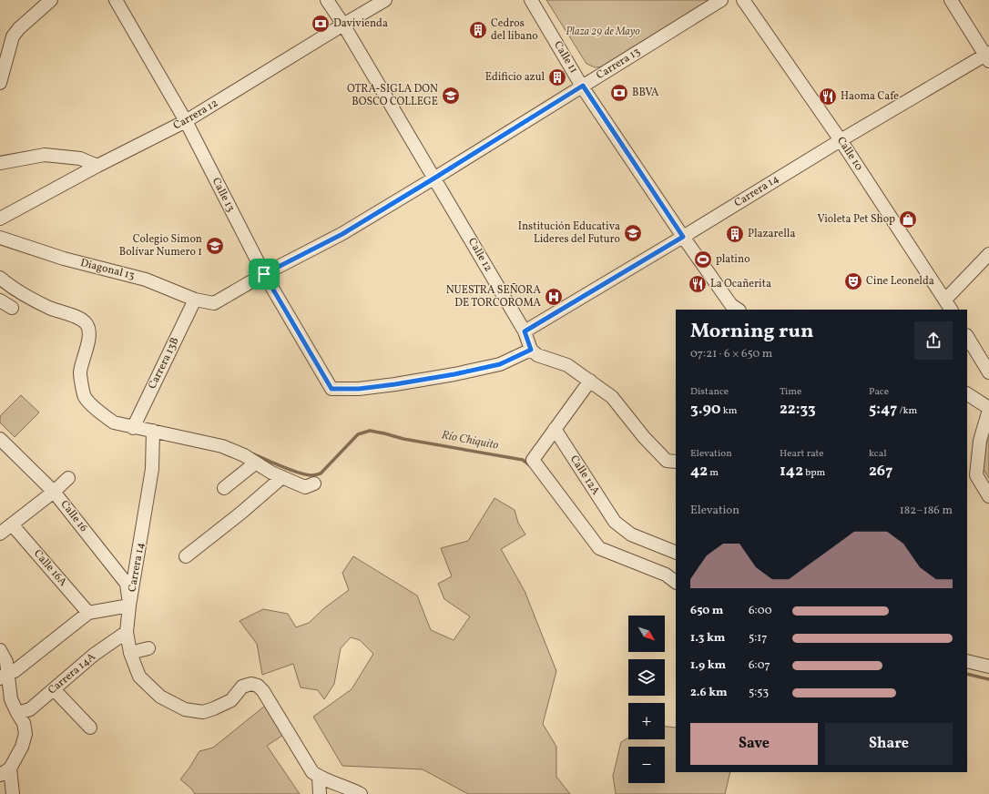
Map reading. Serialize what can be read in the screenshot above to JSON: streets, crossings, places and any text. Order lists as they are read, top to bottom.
{
  "streets": {
    "street": [
      "Calle 11",
      "Carrera 13",
      "Carrera 12",
      "Calle 10",
      "Carrera 14",
      "Calle 13",
      "Calle 12",
      "Diagonal 13",
      "Carrera 13B",
      "Calle 12A",
      "Calle 16",
      "Calle 16A",
      "Carrera 14A"
    ]
  },
  "crossings": [
    ["Calle 11", "Carrera 13"],
    ["Calle 11", "Carrera 14"],
    ["Carrera 13", "Calle 13"],
    ["Carrera 13", "Calle 12"],
    ["Carrera 13", "Diagonal 13"],
    ["Carrera 12", "Calle 13"],
    ["Carrera 12", "Calle 12"],
    ["Calle 10", "Carrera 14"],
    ["Carrera 14", "Calle 12"],
    ["Carrera 14", "Calle 16"],
    ["Carrera 14", "Calle 16A"],
    ["Calle 13", "Calle 12"],
    ["Diagonal 13", "Carrera 13B"]
  ],
  "water": ["Río Chiquito"],
  "parks": ["Plaza 29 de Mayo"],
  "places": {
    "bank": ["Davivienda", "BBVA"],
    "building": ["Cedros del libano", "Edificio azul", "Plazarella"],
    "school or university": ["OTRA-SIGLA DON BOSCO COLLEGE", "Institución Educativa Lideres del Futuro", "Colegio Simon Bolívar Numero 1"],
    "restaurant": ["Haoma Cafe", "La Ocañerita"],
    "shop": ["Violeta Pet Shop"],
    "sports": ["platino"],
    "theatre": ["Cine Leonelda"],
    "hospital": ["NUESTRA SEÑORA DE TORCOROMA"]
  },
  "north": "bottom right",
  "page": {
    "heading": ["Morning run", "07:21 · 6 × 650 m"],
    "stats": [
      ["Distance", "3.90 km"],
      ["Time", "22:33"],
      ["Pace", "5:47 /km"],
      ["Elevation", "42 m"],
      ["Heart rate", "142 bpm"],
      ["kcal", "267"]
    ],
    "chart": ["Elevation", "182–186 m"],
    "list": [
      {
        "name": "650 m",
        "note": "6:00"
      },
      {
        "name": "1.3 km",
        "note": "5:17"
      },
      {
        "name": "1.9 km",
        "note": "6:07"
      },
      {
        "name": "2.6 km",
        "note": "5:53"
      }
    ],
    "map_buttons": ["+", "−"],
    "buttons": ["Save", "Share"]
  }
}
